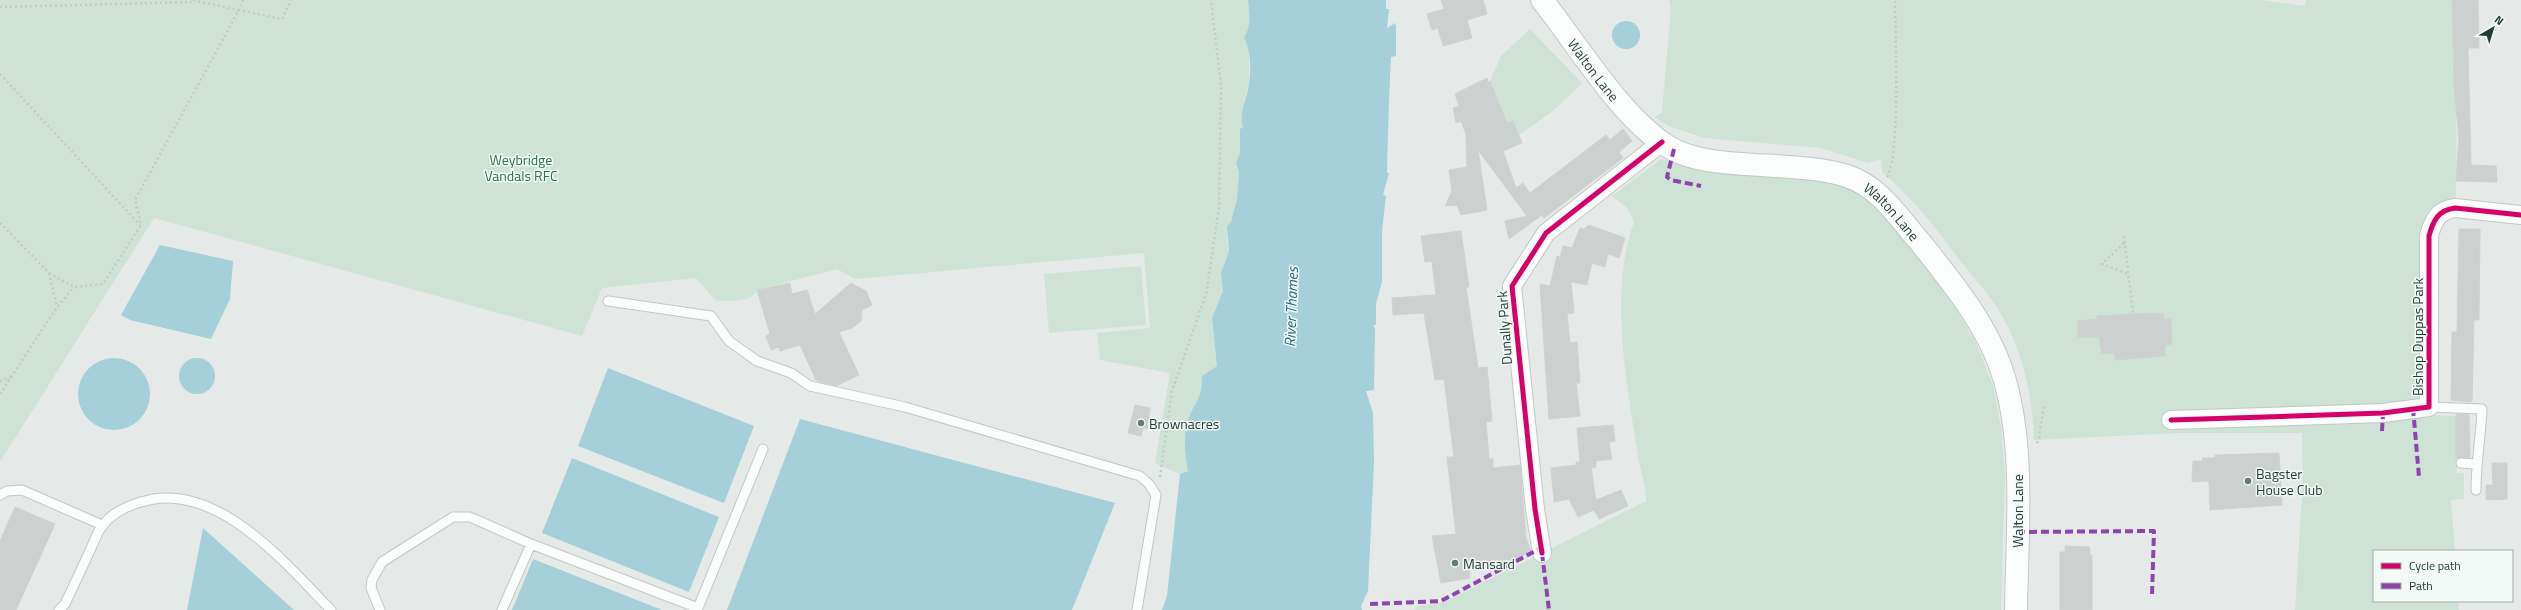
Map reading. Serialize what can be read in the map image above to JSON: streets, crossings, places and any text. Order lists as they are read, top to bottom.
{
  "streets": {
    "main road": ["Walton Lane"],
    "street": ["Dunally Park", "Bishop Duppas Park"]
  },
  "crossings": [
    ["Walton Lane", "Dunally Park"]
  ],
  "water": ["River Thames"],
  "parks": ["Weybridge Vandals RFC"],
  "places": ["Brownacres", "Bagster House Club", "Mansard"],
  "legend": ["Cycle path", "Path"],
  "north": "top right"
}
